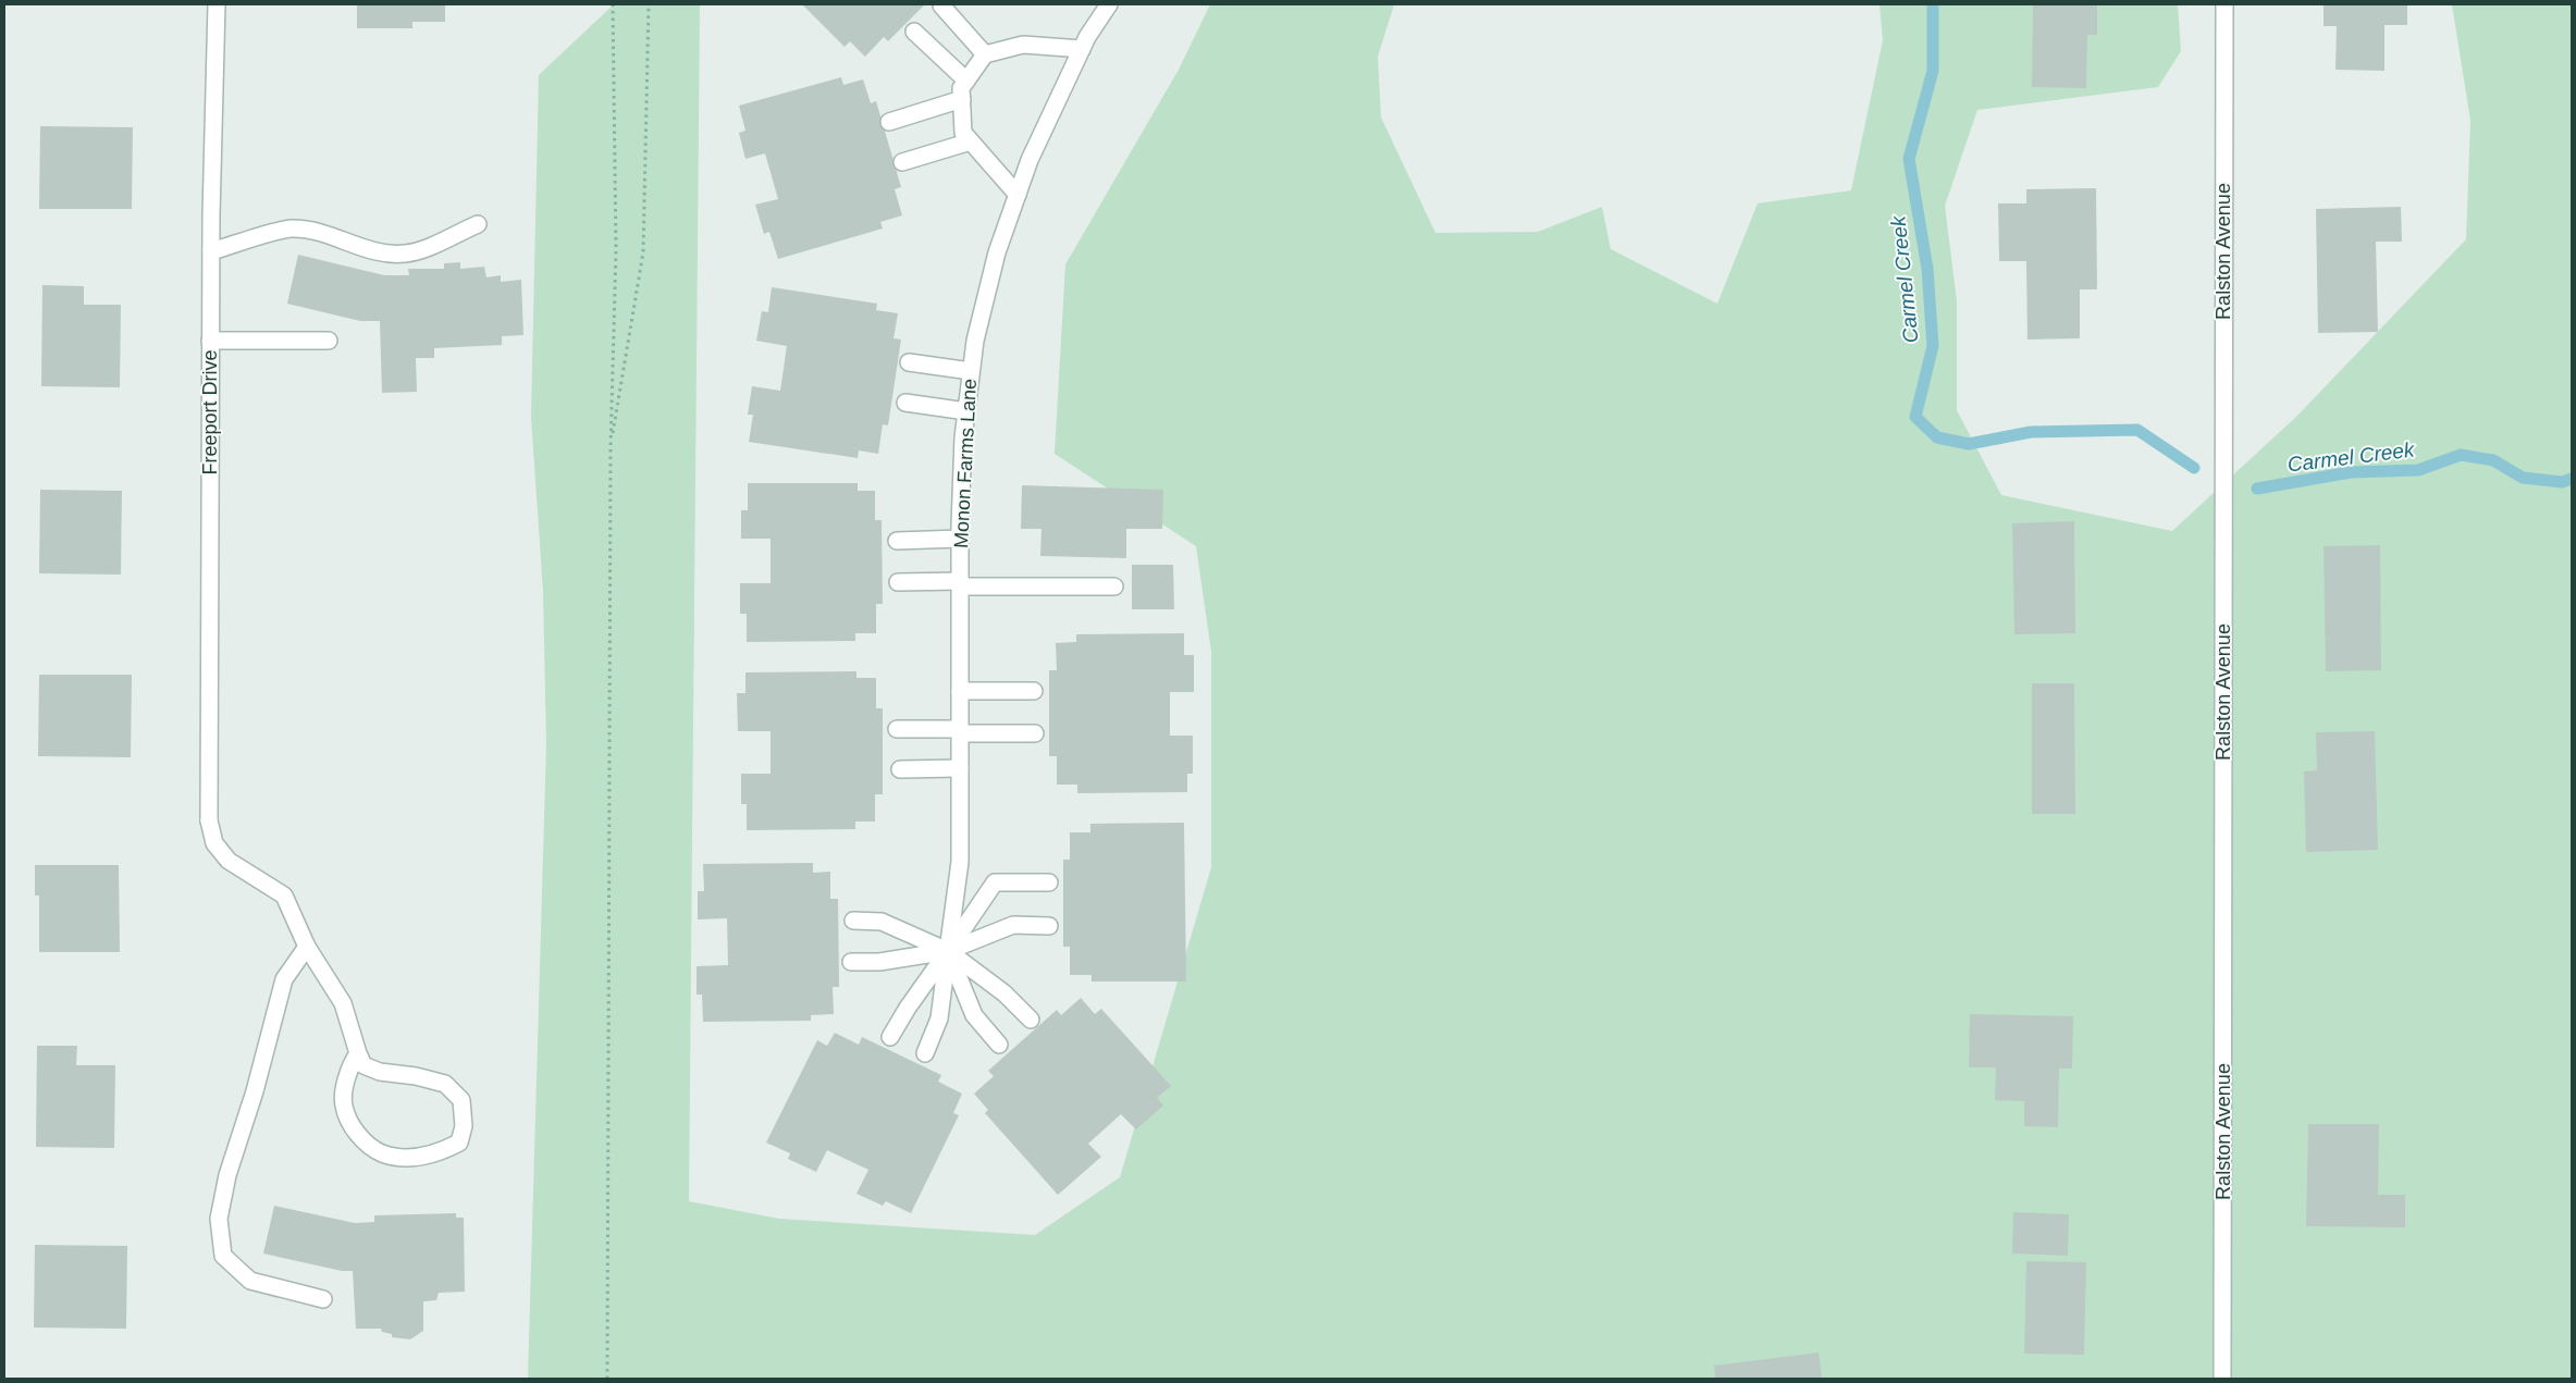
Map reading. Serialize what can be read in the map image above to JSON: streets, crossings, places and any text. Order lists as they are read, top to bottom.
{
  "streets": {
    "street": ["Ralston Avenue", "Freeport Drive", "Monon Farms Lane"]
  },
  "water": ["Carmel Creek"]
}
